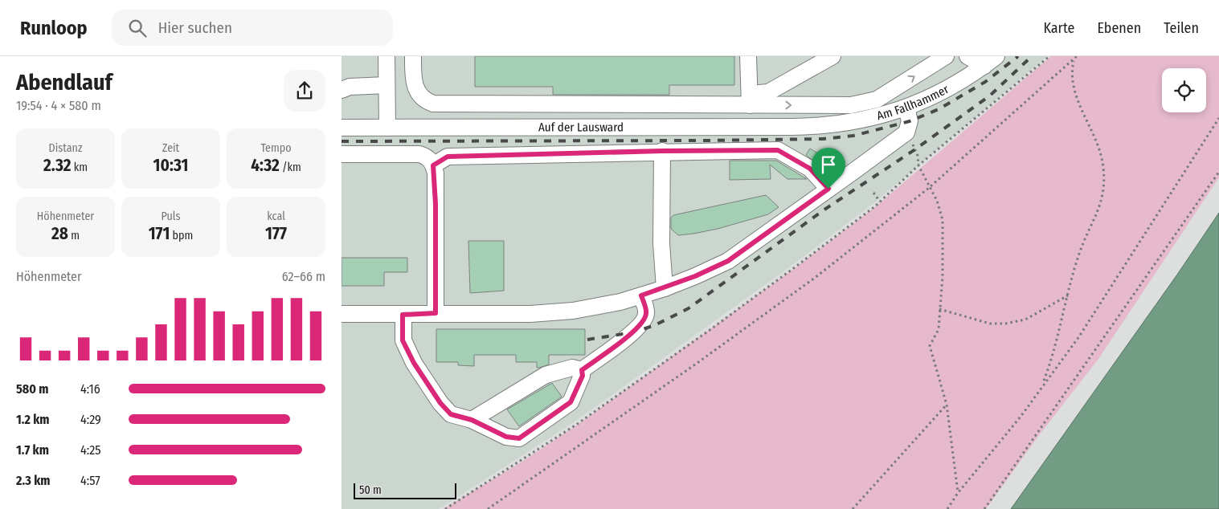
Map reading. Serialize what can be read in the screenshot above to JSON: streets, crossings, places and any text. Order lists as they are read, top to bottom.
{
  "streets": {
    "street": ["Am Fallhammer", "Auf der Lausward"]
  },
  "crossings": [
    ["Am Fallhammer", "Auf der Lausward"]
  ],
  "scale_bar": "50 m",
  "page": {
    "header": "Runloop",
    "search": "Hier suchen",
    "nav": ["Karte", "Ebenen", "Teilen"],
    "heading": ["Abendlauf", "19:54 · 4 × 580 m"],
    "stats": [
      ["Distanz", "2.32 km"],
      ["Zeit", "10:31"],
      ["Tempo", "4:32 /km"],
      ["Höhenmeter", "28 m"],
      ["Puls", "171 bpm"],
      ["kcal", "177"]
    ],
    "chart": ["Höhenmeter", "62–66 m"],
    "list": [
      {
        "name": "580 m",
        "note": "4:16"
      },
      {
        "name": "1.2 km",
        "note": "4:29"
      },
      {
        "name": "1.7 km",
        "note": "4:25"
      },
      {
        "name": "2.3 km",
        "note": "4:57"
      }
    ],
    "scale": "50 m"
  }
}
